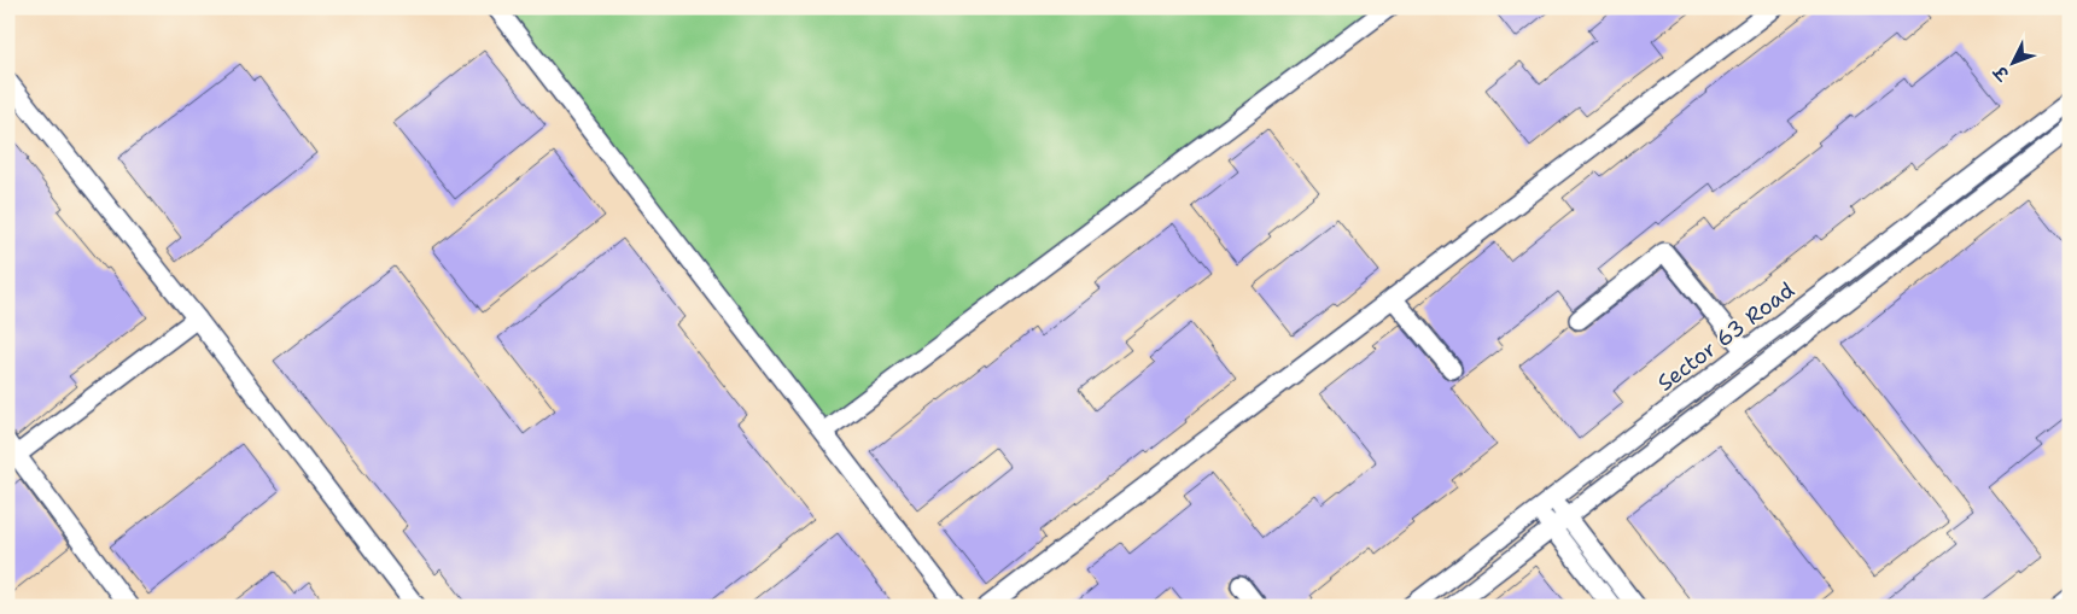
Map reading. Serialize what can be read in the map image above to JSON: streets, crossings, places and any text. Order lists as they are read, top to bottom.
{
  "streets": {
    "street": ["Sector 63 Road"]
  },
  "north": "bottom left"
}
